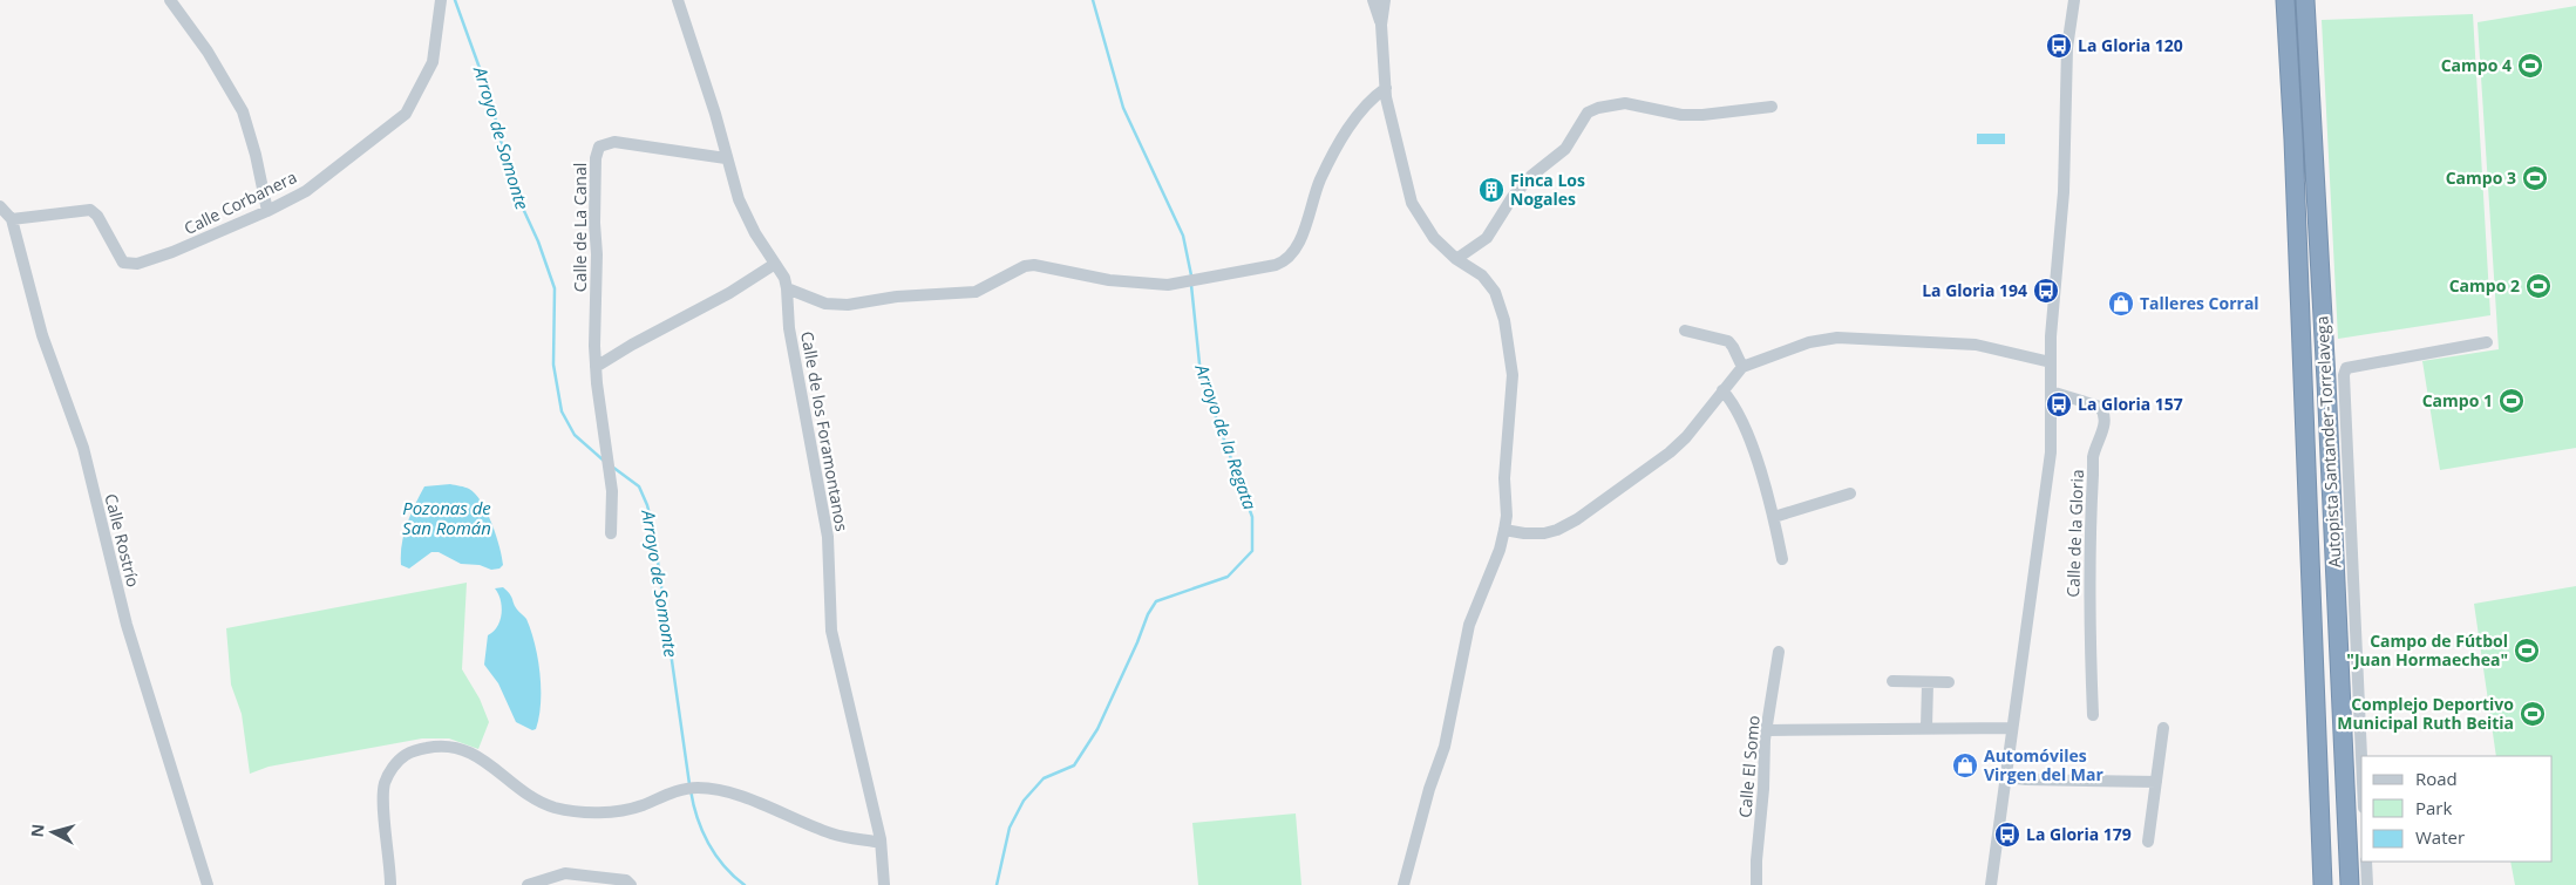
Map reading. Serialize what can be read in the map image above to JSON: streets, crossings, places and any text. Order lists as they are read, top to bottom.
{
  "streets": {
    "highway": ["Autopista Santander-Torrelavega"],
    "street": [
      "Calle Corbanera",
      "Calle de La Canal",
      "Calle de los Foramontanos",
      "Calle de la Gloria",
      "Calle Rostrío",
      "Calle El Somo"
    ]
  },
  "crossings": [
    ["Calle Corbanera", "Calle Rostrío"],
    ["Calle de La Canal", "Calle de los Foramontanos"]
  ],
  "water": ["Arroyo de Somonte", "Arroyo de la Regata", "Pozonas de San Román"],
  "places": {
    "bus stop": [
      "La Gloria 120",
      "La Gloria 194",
      "La Gloria 157",
      "La Gloria 179"
    ],
    "sports": [
      "Campo 4",
      "Campo 3",
      "Campo 2",
      "Campo 1",
      "Campo de Fútbol \"Juan Hormaechea\"",
      "Complejo Deportivo Municipal Ruth Beitia"
    ],
    "building": ["Finca Los Nogales"],
    "shop": ["Talleres Corral", "Automóviles Virgen del Mar"]
  },
  "legend": ["Road", "Park", "Water"],
  "north": "left"
}
